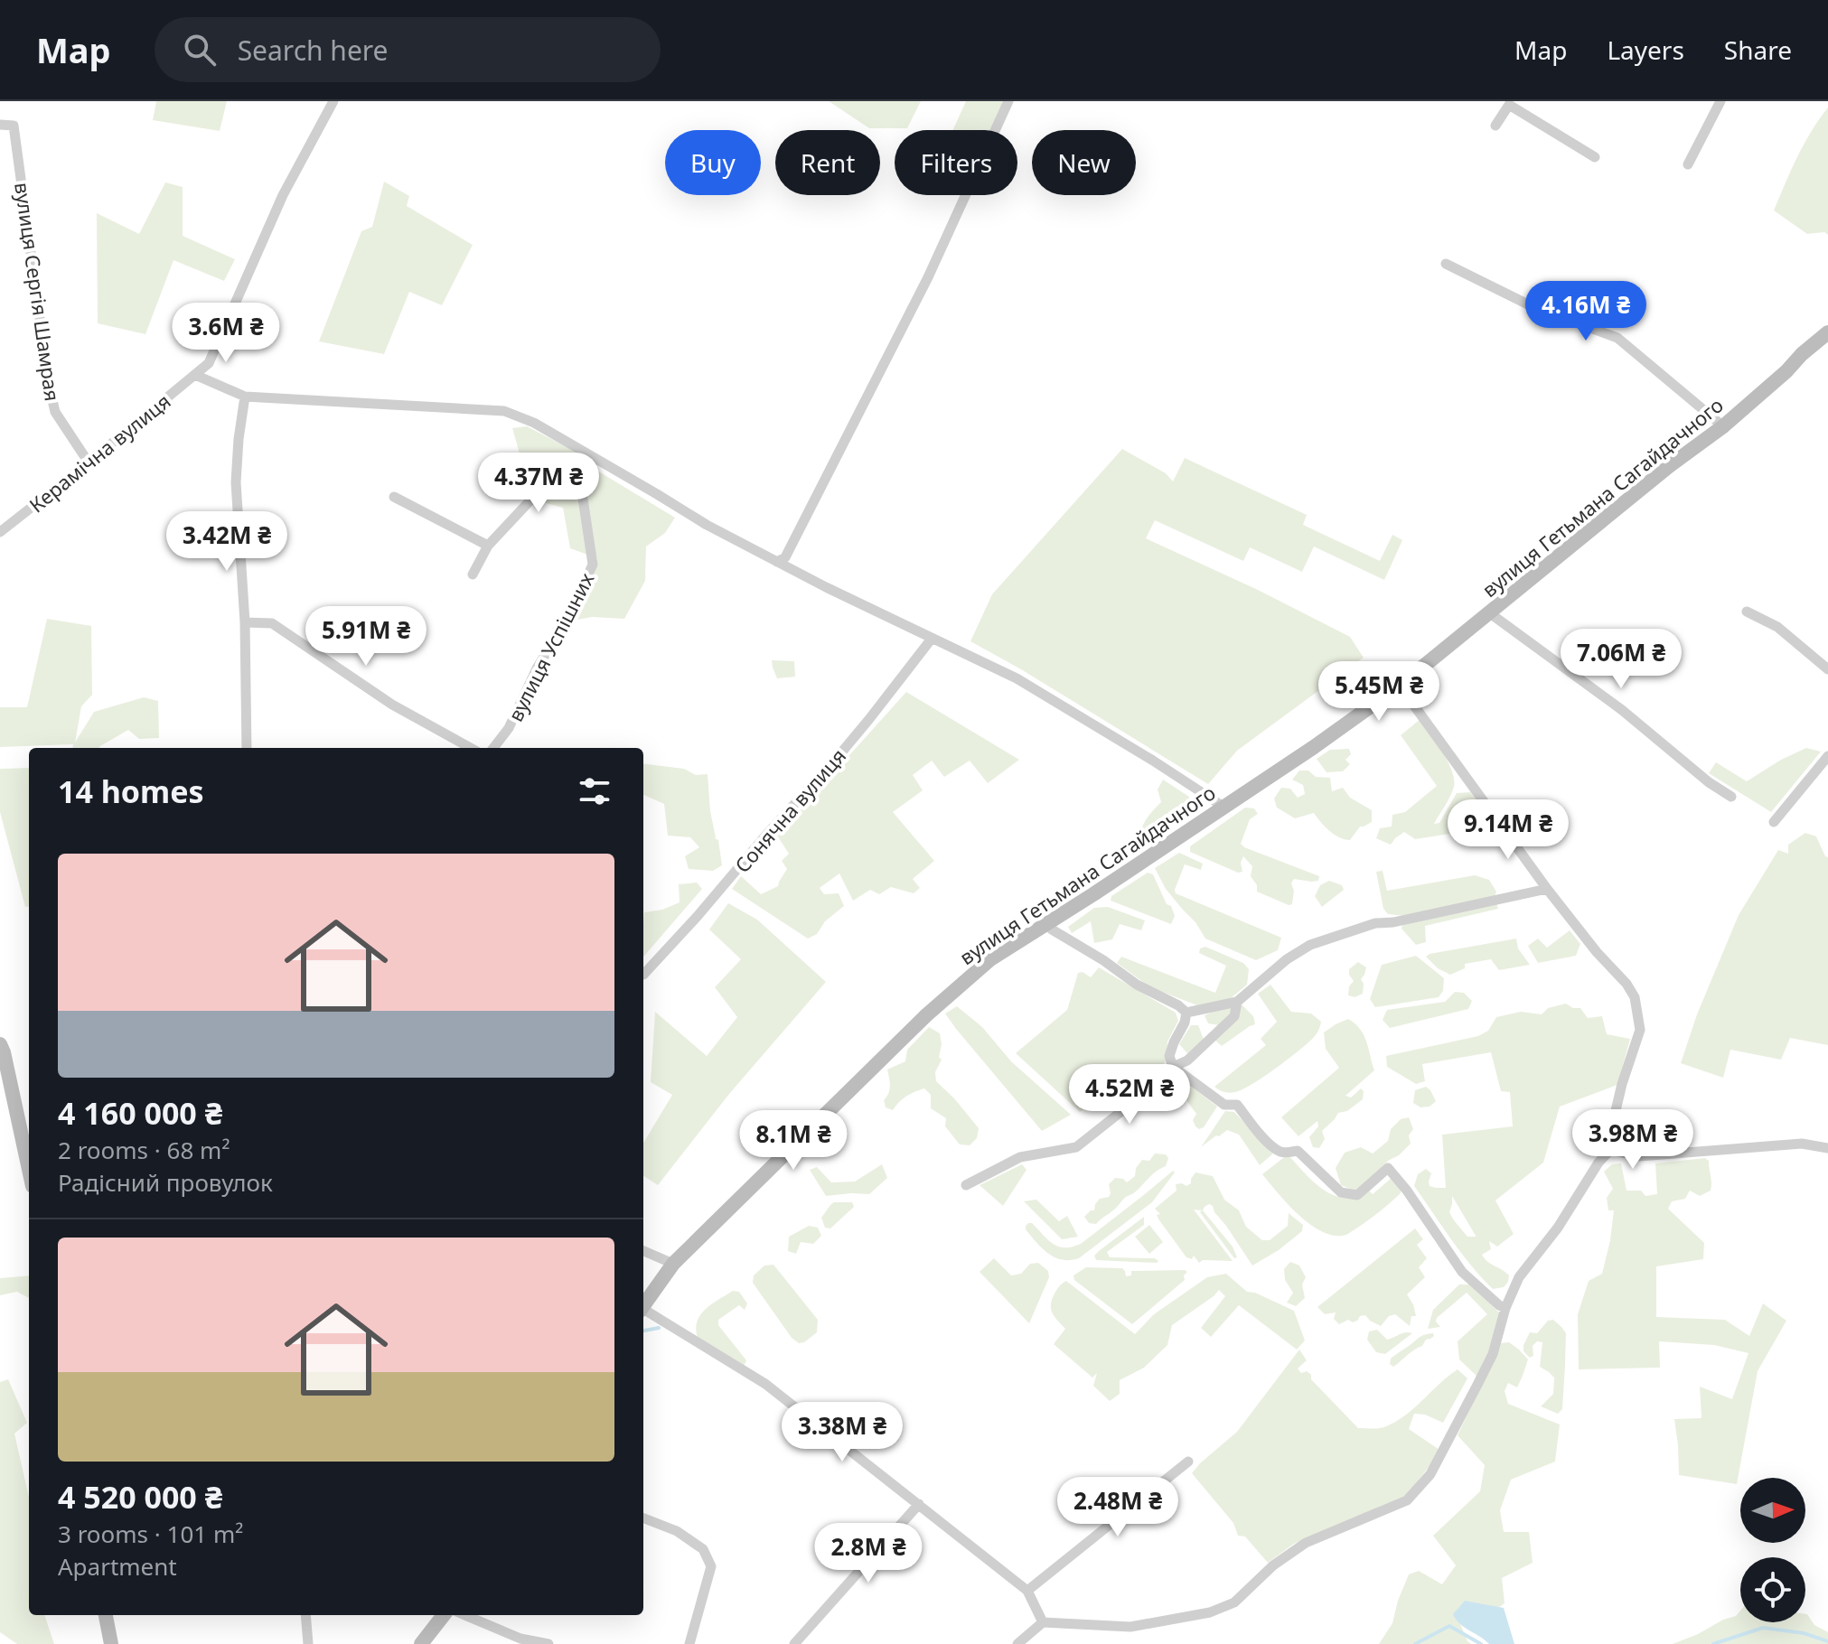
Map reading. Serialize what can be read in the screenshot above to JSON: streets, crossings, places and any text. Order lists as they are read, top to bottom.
{
  "streets": {
    "main road": ["вулиця Гетьмана Сагайдачного"],
    "street": [
      "вулиця Сергія Шамрая",
      "Керамічна вулиця",
      "вулиця Успішних",
      "Сонячна вулиця"
    ]
  },
  "crossings": [
    ["вулиця Сергія Шамрая", "Керамічна вулиця"]
  ],
  "north": "right",
  "page": {
    "header": "Map",
    "search": "Search here",
    "nav": ["Map", "Layers", "Share"],
    "chip": [
      "Buy",
      "Rent",
      "Filters",
      "New"
    ],
    "price": [
      "4.16M ₴",
      "3.6M ₴",
      "4.37M ₴",
      "3.42M ₴",
      "5.91M ₴",
      "7.06M ₴",
      "5.45M ₴",
      "9.14M ₴",
      "4.52M ₴",
      "3.98M ₴",
      "8.1M ₴",
      "3.38M ₴",
      "2.48M ₴",
      "2.8M ₴"
    ],
    "heading": "14 homes",
    "list": [
      {
        "name": "4 160 000 ₴",
        "note": "2 rooms · 68 m² · Радісний провулок"
      },
      {
        "name": "4 520 000 ₴",
        "note": "3 rooms · 101 m² · Apartment"
      }
    ]
  }
}
